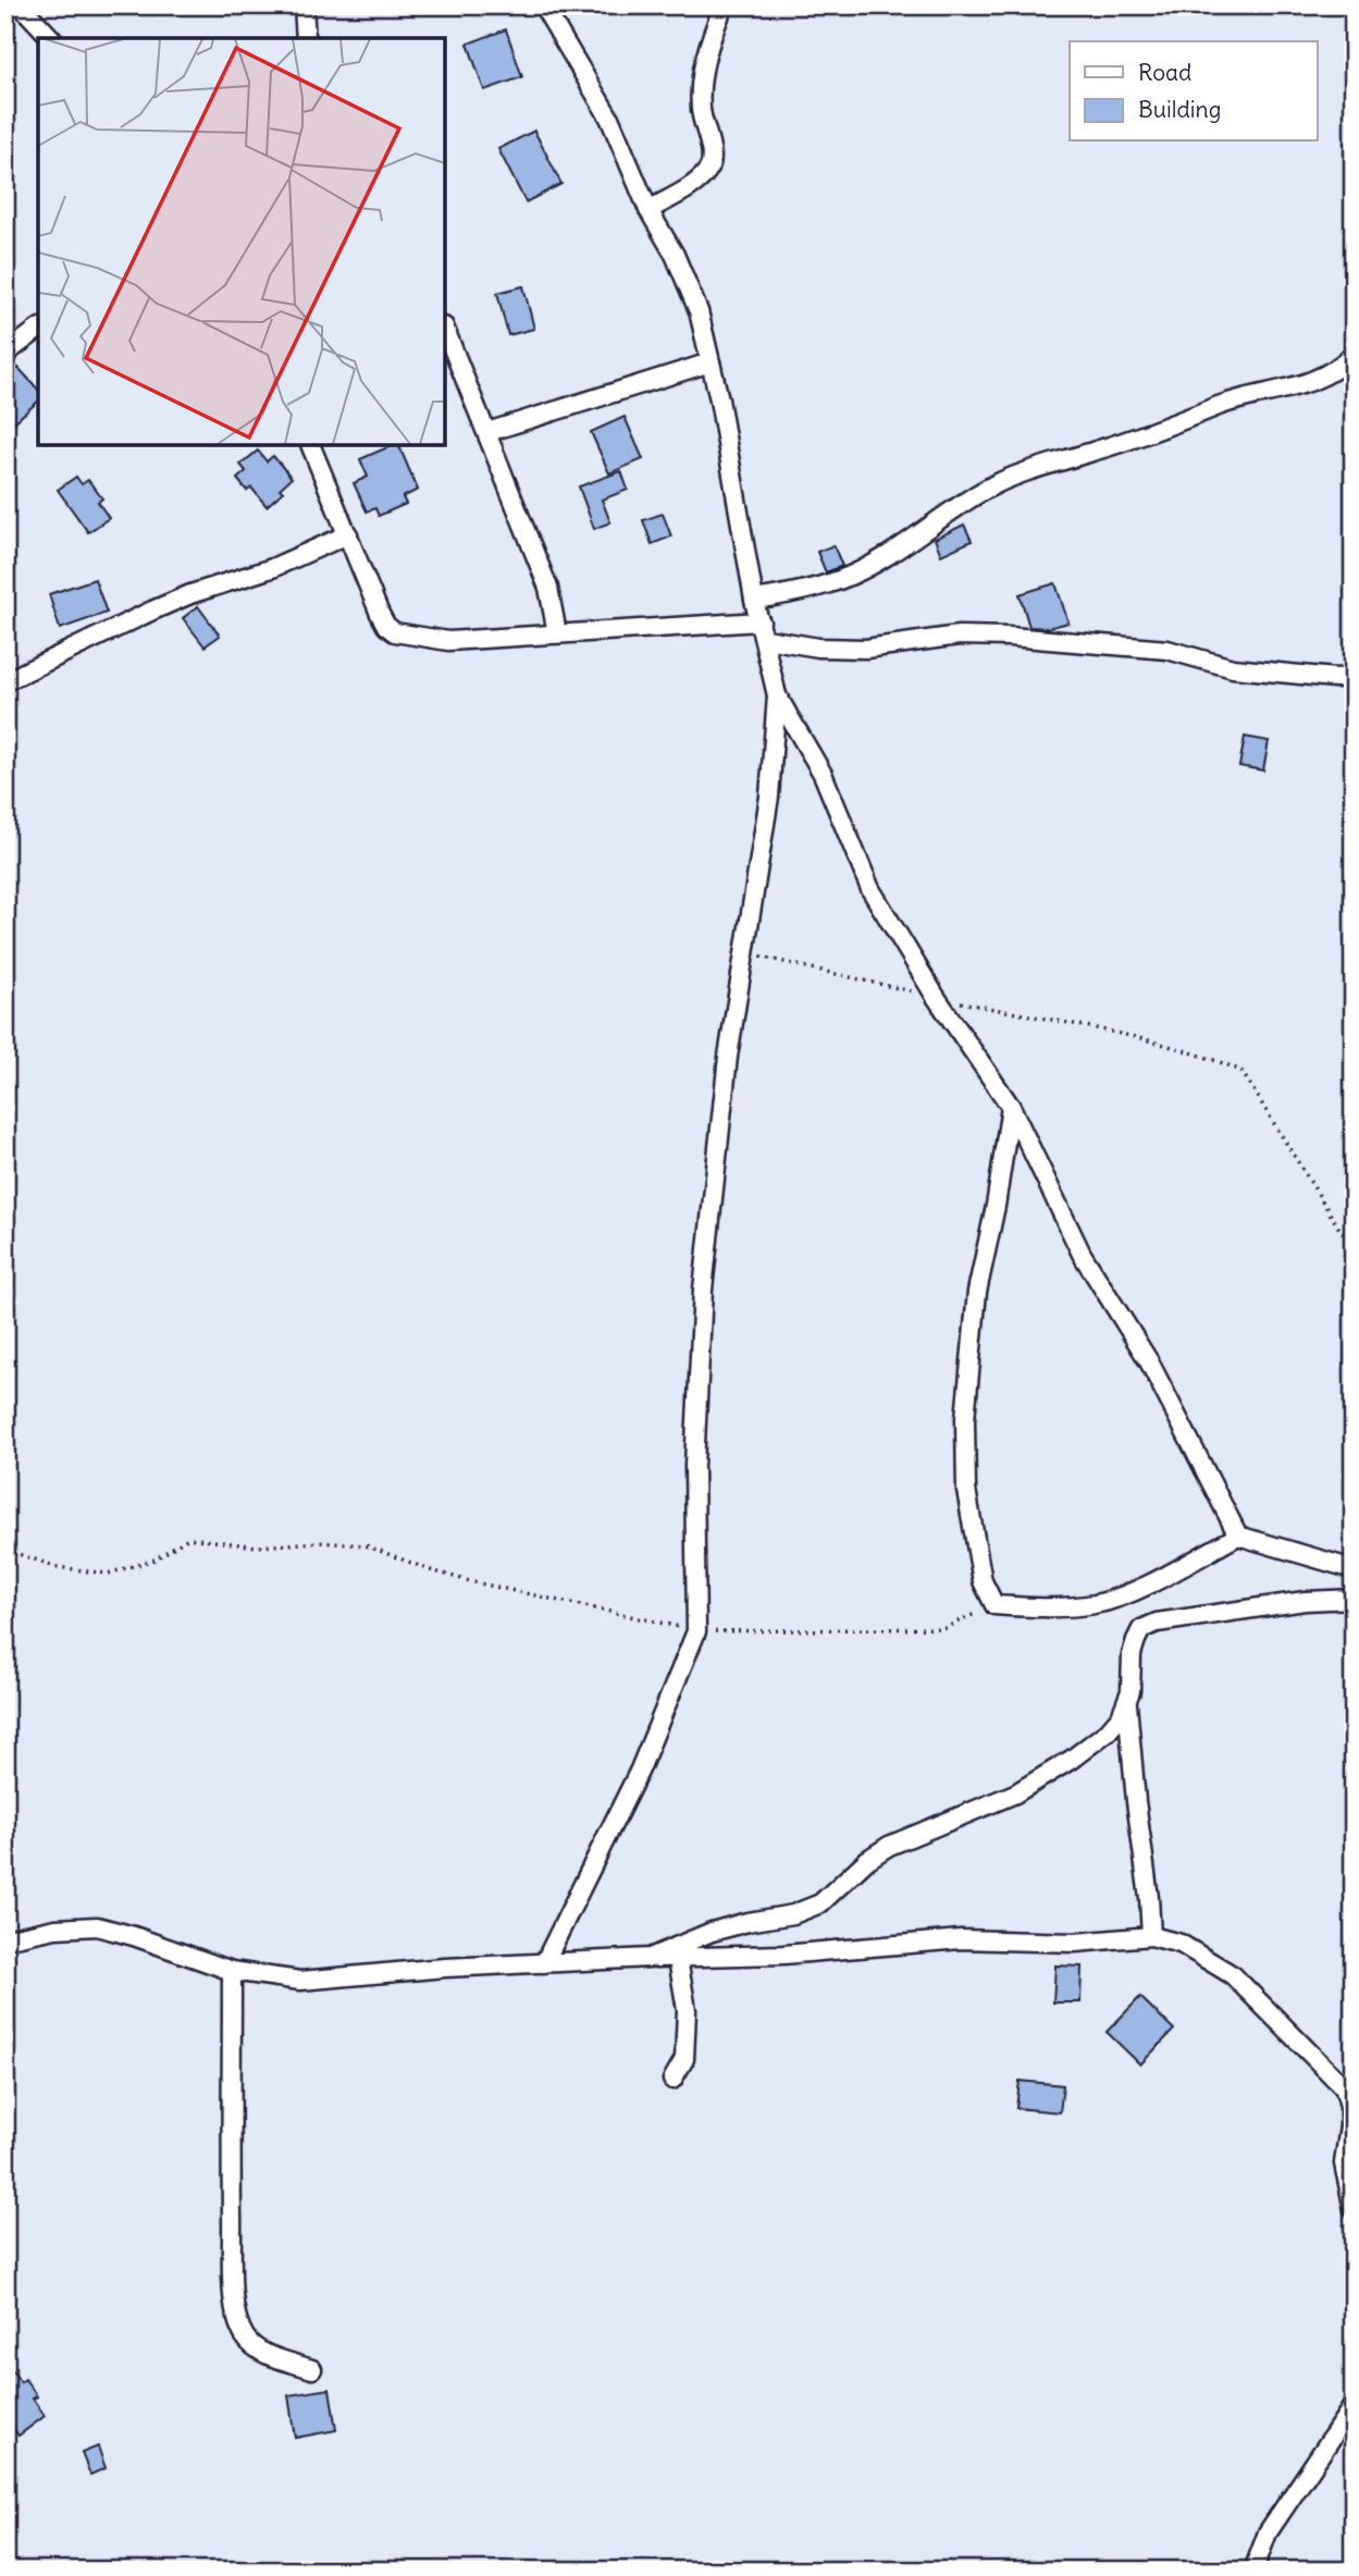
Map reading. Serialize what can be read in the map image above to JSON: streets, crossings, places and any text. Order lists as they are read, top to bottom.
{
  "legend": ["Road", "Building"]
}
